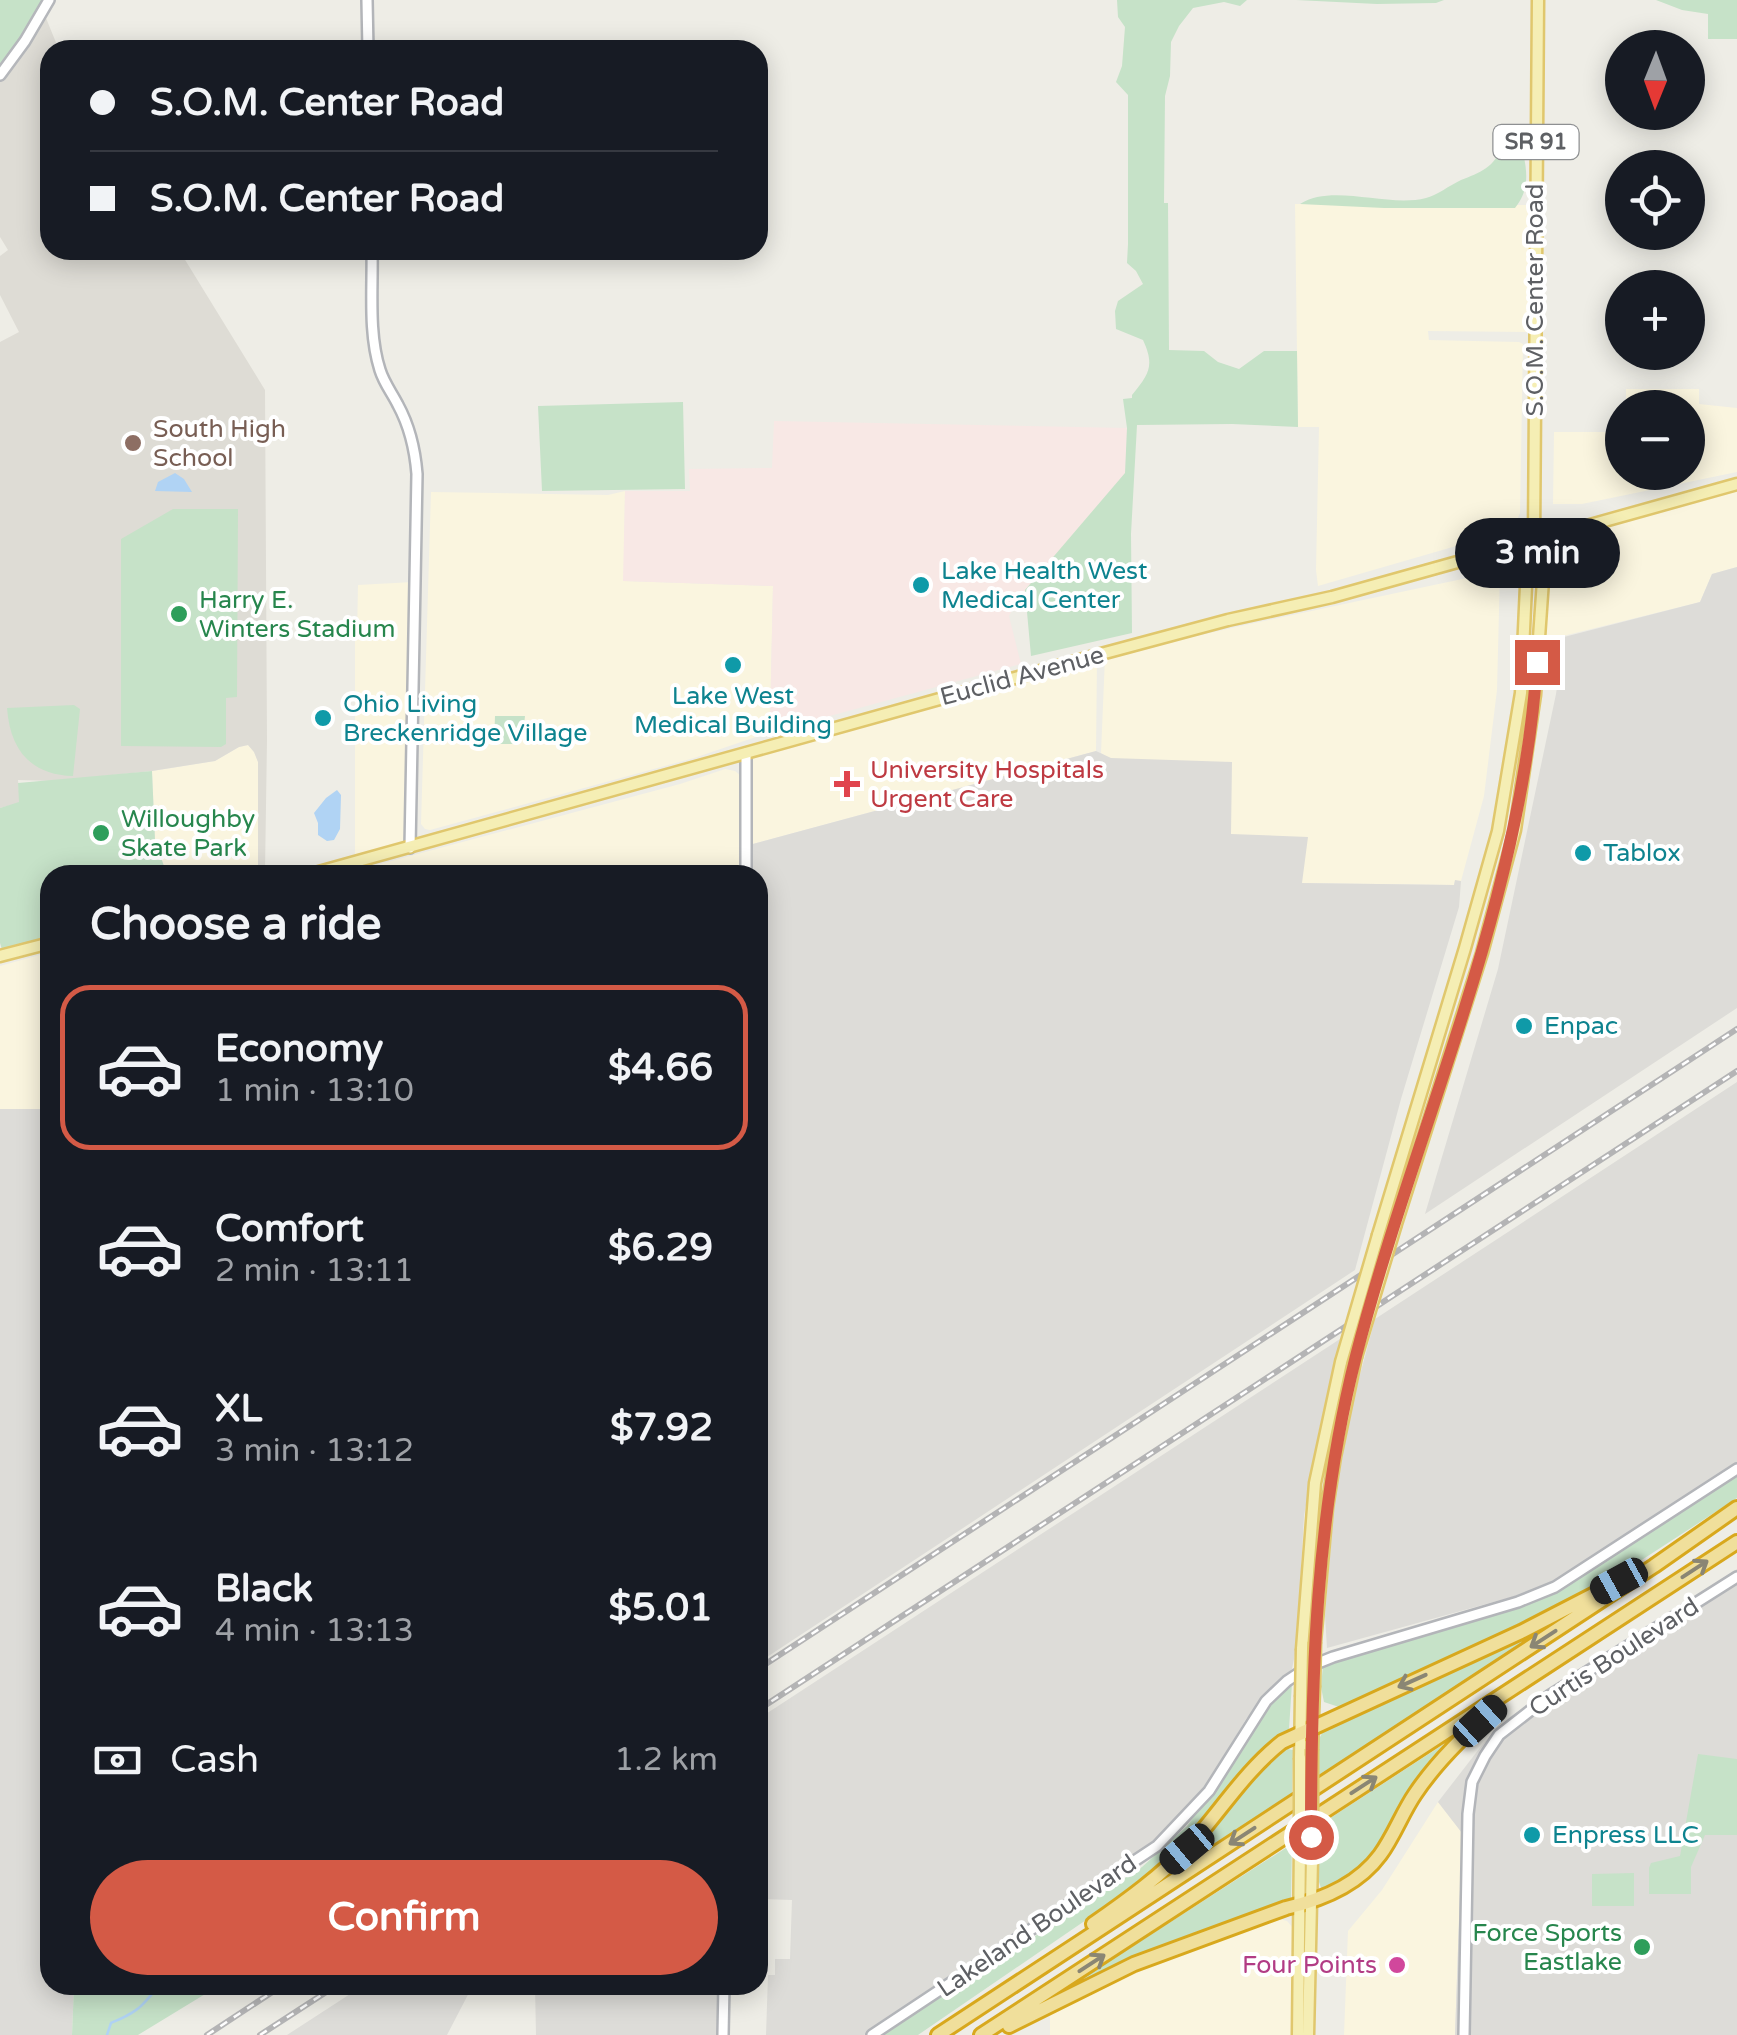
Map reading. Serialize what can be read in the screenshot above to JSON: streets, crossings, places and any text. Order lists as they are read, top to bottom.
{
  "streets": {
    "main road": ["SR 91", "S.O.M. Center Road", "Euclid Avenue"],
    "street": ["Curtis Boulevard", "Lakeland Boulevard"]
  },
  "crossings": [
    ["S.O.M. Center Road", "Euclid Avenue"]
  ],
  "places": {
    "other": [
      "South High School",
      "Lake Health West Medical Center",
      "Harry E. Winters Stadium",
      "Lake West Medical Building",
      "Ohio Living Breckenridge Village",
      "Willoughby Skate Park",
      "Tablox",
      "Enpac",
      "Enpress LLC",
      "Force Sports Eastlake",
      "Four Points"
    ],
    "health": ["University Hospitals Urgent Care"]
  },
  "north": "bottom",
  "page": {
    "map_buttons": ["+", "−"],
    "banner": ["S.O.M. Center Road", "S.O.M. Center Road"],
    "bubble": "3 min",
    "heading": "Choose a ride",
    "list": [
      {
        "name": "Economy",
        "note": "1 min · 13:10",
        "value": "$4.66"
      },
      {
        "name": "Comfort",
        "note": "2 min · 13:11",
        "value": "$6.29"
      },
      {
        "name": "XL",
        "note": "3 min · 13:12",
        "value": "$7.92"
      },
      {
        "name": "Black",
        "note": "4 min · 13:13",
        "value": "$5.01"
      }
    ],
    "pay": ["Cash", "1.2 km"],
    "buttons": "Confirm"
  }
}
